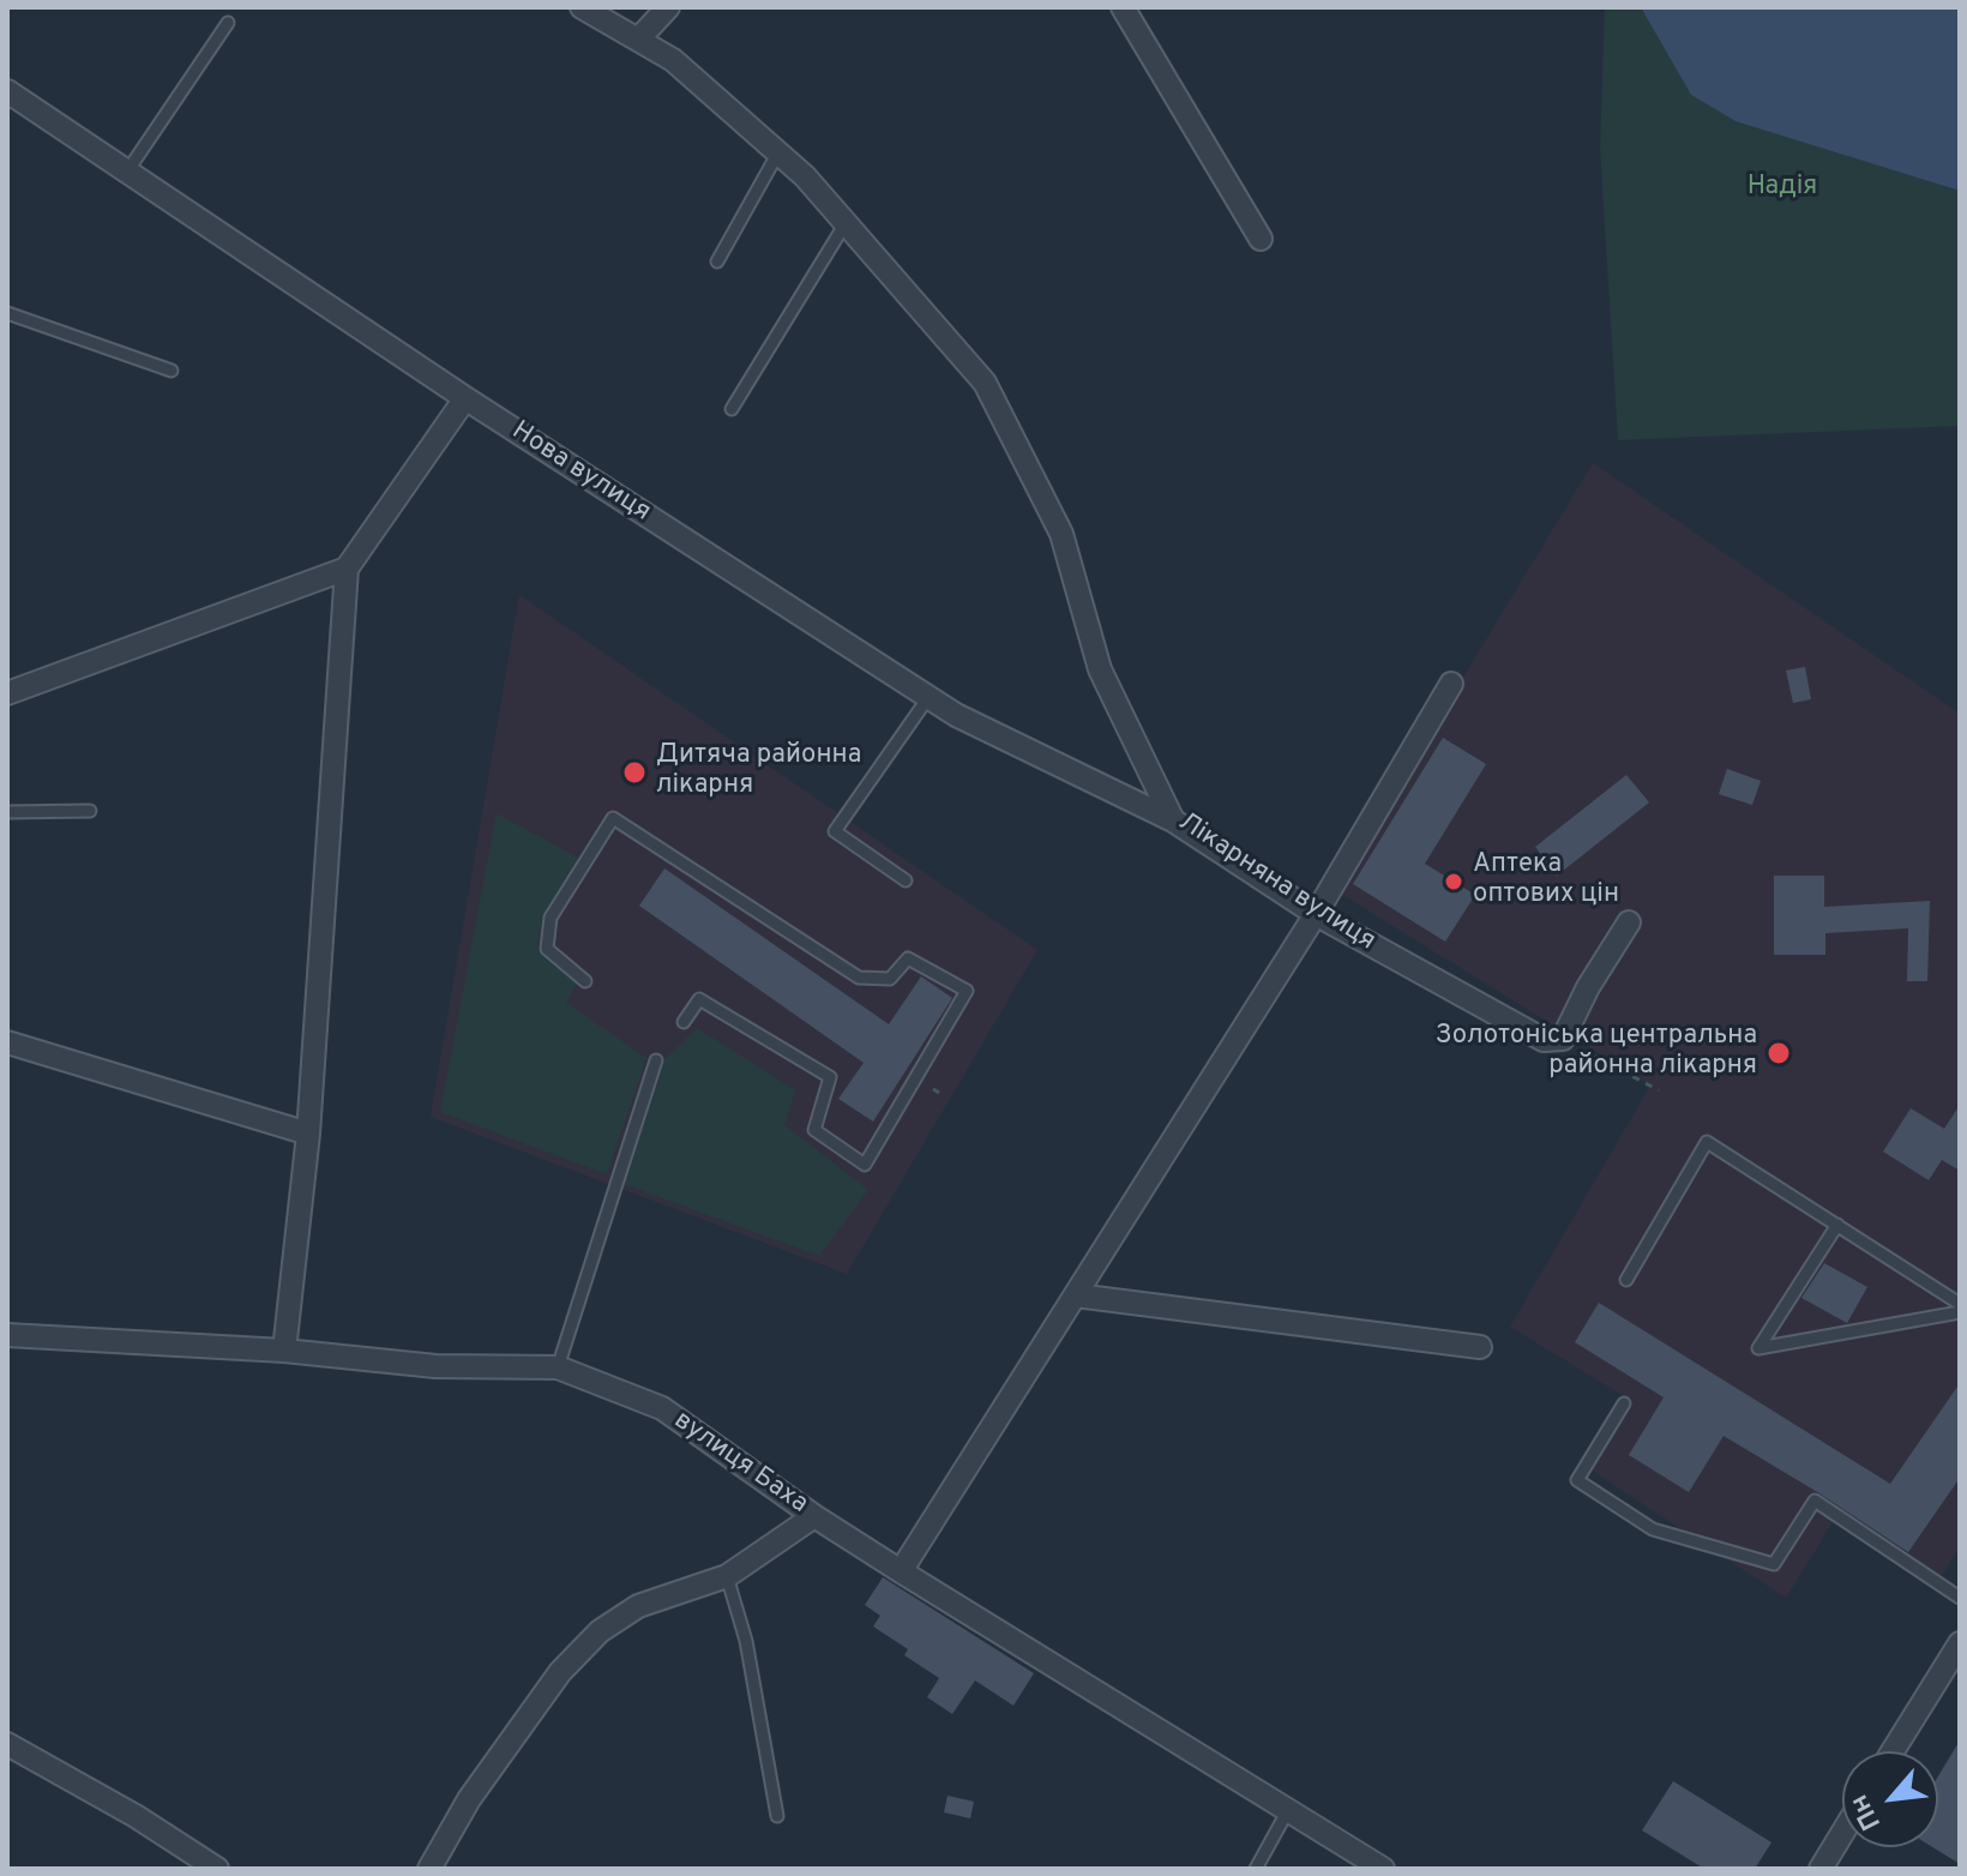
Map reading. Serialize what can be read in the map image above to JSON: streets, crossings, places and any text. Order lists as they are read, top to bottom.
{
  "streets": {
    "street": ["Нова вулиця", "Лікарняна вулиця", "вулиця Баха"]
  },
  "crossings": [
    ["Нова вулиця", "Лікарняна вулиця"]
  ],
  "parks": ["Надія"],
  "places": ["Дитяча районна лікарня", "Аптека оптових цін", "Золотоніська центральна районна лікарня"],
  "north": "bottom left"
}
